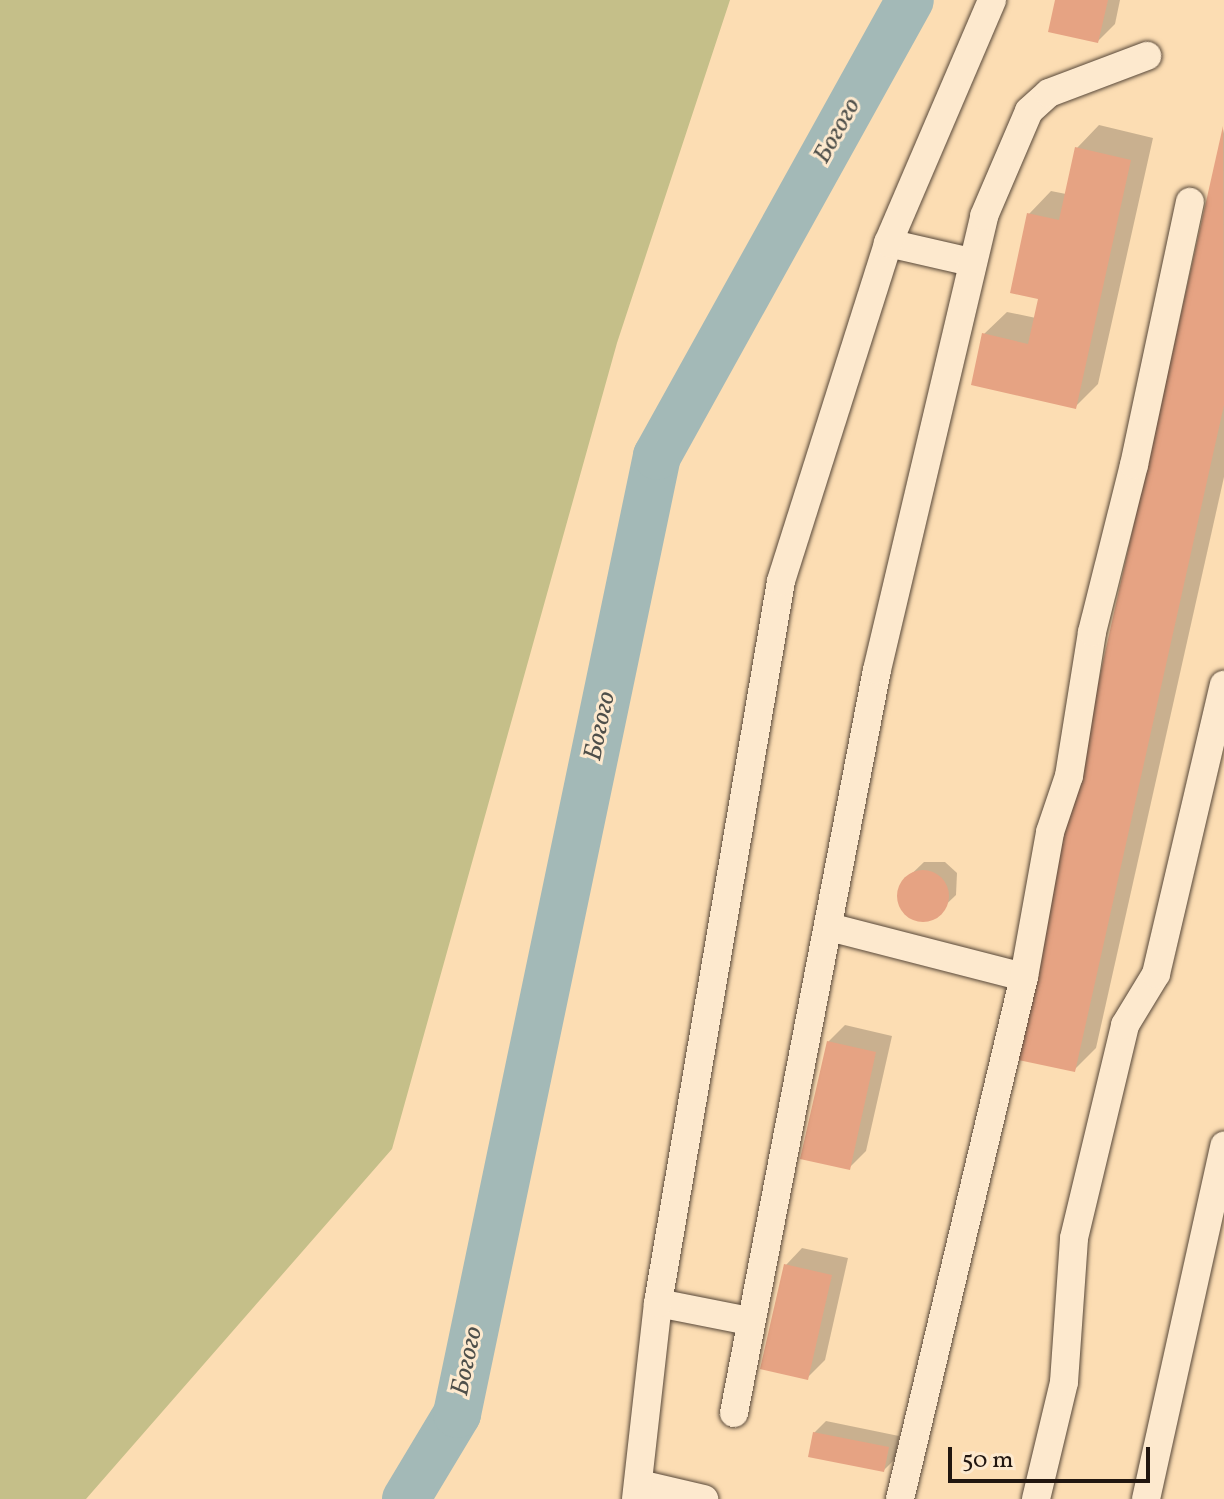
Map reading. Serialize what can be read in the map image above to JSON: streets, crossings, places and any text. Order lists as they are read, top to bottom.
{
  "water": ["Богого"],
  "scale_bar": "50 m"
}
